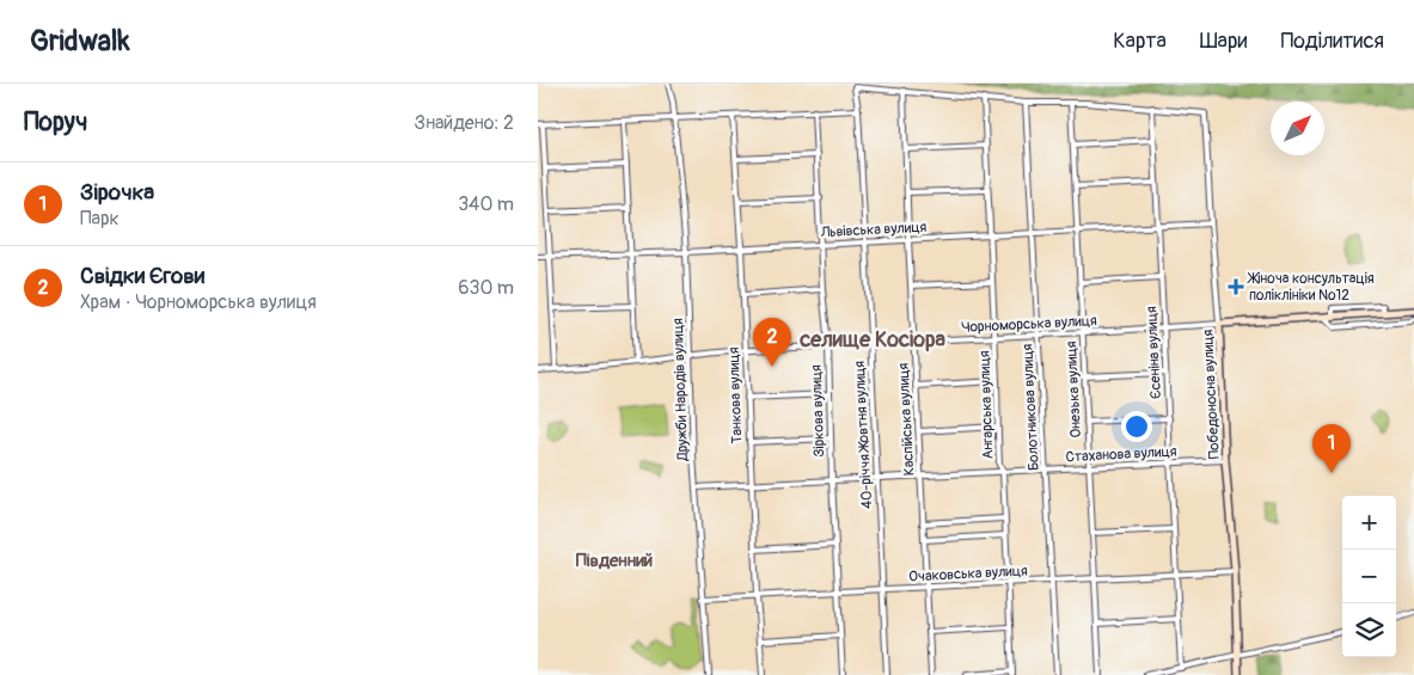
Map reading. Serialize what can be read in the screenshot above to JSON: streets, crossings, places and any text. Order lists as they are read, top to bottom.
{
  "streets": {
    "street": [
      "Львівська вулиця",
      "Чорноморська вулиця",
      "Єсеніна вулиця",
      "Дружби Народів вулиця",
      "Онезька вулиця",
      "Победоносна вулиця",
      "Танкова вулиця",
      "Ангарська вулиця",
      "Болотникова вулиця",
      "Зіркова вулиця",
      "Каспійська вулиця",
      "40-річчя Жовтня вулиця",
      "Стаханова вулиця",
      "Очаковська вулиця"
    ]
  },
  "crossings": [
    ["Львівська вулиця", "Єсеніна вулиця"],
    ["Львівська вулиця", "Дружби Народів вулиця"],
    ["Львівська вулиця", "Онезька вулиця"],
    ["Львівська вулиця", "Победоносна вулиця"],
    ["Львівська вулиця", "Танкова вулиця"],
    ["Львівська вулиця", "Ангарська вулиця"],
    ["Львівська вулиця", "Болотникова вулиця"],
    ["Львівська вулиця", "Зіркова вулиця"],
    ["Львівська вулиця", "Каспійська вулиця"],
    ["Львівська вулиця", "40-річчя Жовтня вулиця"],
    ["Чорноморська вулиця", "Єсеніна вулиця"],
    ["Чорноморська вулиця", "Дружби Народів вулиця"],
    ["Чорноморська вулиця", "Онезька вулиця"],
    ["Чорноморська вулиця", "Победоносна вулиця"],
    ["Чорноморська вулиця", "Танкова вулиця"],
    ["Чорноморська вулиця", "Ангарська вулиця"],
    ["Чорноморська вулиця", "Болотникова вулиця"],
    ["Чорноморська вулиця", "Зіркова вулиця"],
    ["Чорноморська вулиця", "Каспійська вулиця"],
    ["Чорноморська вулиця", "40-річчя Жовтня вулиця"],
    ["Єсеніна вулиця", "Победоносна вулиця"],
    ["Єсеніна вулиця", "Стаханова вулиця"],
    ["Єсеніна вулиця", "Очаковська вулиця"],
    ["Дружби Народів вулиця", "Стаханова вулиця"],
    ["Дружби Народів вулиця", "Очаковська вулиця"],
    ["Онезька вулиця", "Стаханова вулиця"],
    ["Онезька вулиця", "Очаковська вулиця"],
    ["Победоносна вулиця", "Стаханова вулиця"],
    ["Победоносна вулиця", "Очаковська вулиця"],
    ["Танкова вулиця", "Стаханова вулиця"],
    ["Танкова вулиця", "Очаковська вулиця"],
    ["Ангарська вулиця", "Стаханова вулиця"],
    ["Ангарська вулиця", "Очаковська вулиця"],
    ["Болотникова вулиця", "Стаханова вулиця"],
    ["Болотникова вулиця", "Очаковська вулиця"],
    ["Зіркова вулиця", "Стаханова вулиця"],
    ["Зіркова вулиця", "Очаковська вулиця"],
    ["Каспійська вулиця", "40-річчя Жовтня вулиця"],
    ["Каспійська вулиця", "Стаханова вулиця"],
    ["Каспійська вулиця", "Очаковська вулиця"],
    ["40-річчя Жовтня вулиця", "Стаханова вулиця"],
    ["40-річчя Жовтня вулиця", "Очаковська вулиця"]
  ],
  "districts": ["селище Косіора", "Південний"],
  "places": {
    "health": ["Жіноча консультація поліклініки №12"]
  },
  "north": "top right",
  "page": {
    "header": "Gridwalk",
    "nav": ["Карта", "Шари", "Поділитися"],
    "heading": ["Поруч", "Знайдено: 2"],
    "list": [
      {
        "mark": "1",
        "name": "Зірочка",
        "note": "Парк",
        "value": "340 m"
      },
      {
        "mark": "2",
        "name": "Свідки Єгови",
        "note": "Храм · Чорноморська вулиця",
        "value": "630 m"
      }
    ],
    "pins": ["2", "1"],
    "map_buttons": ["+", "−"]
  }
}
